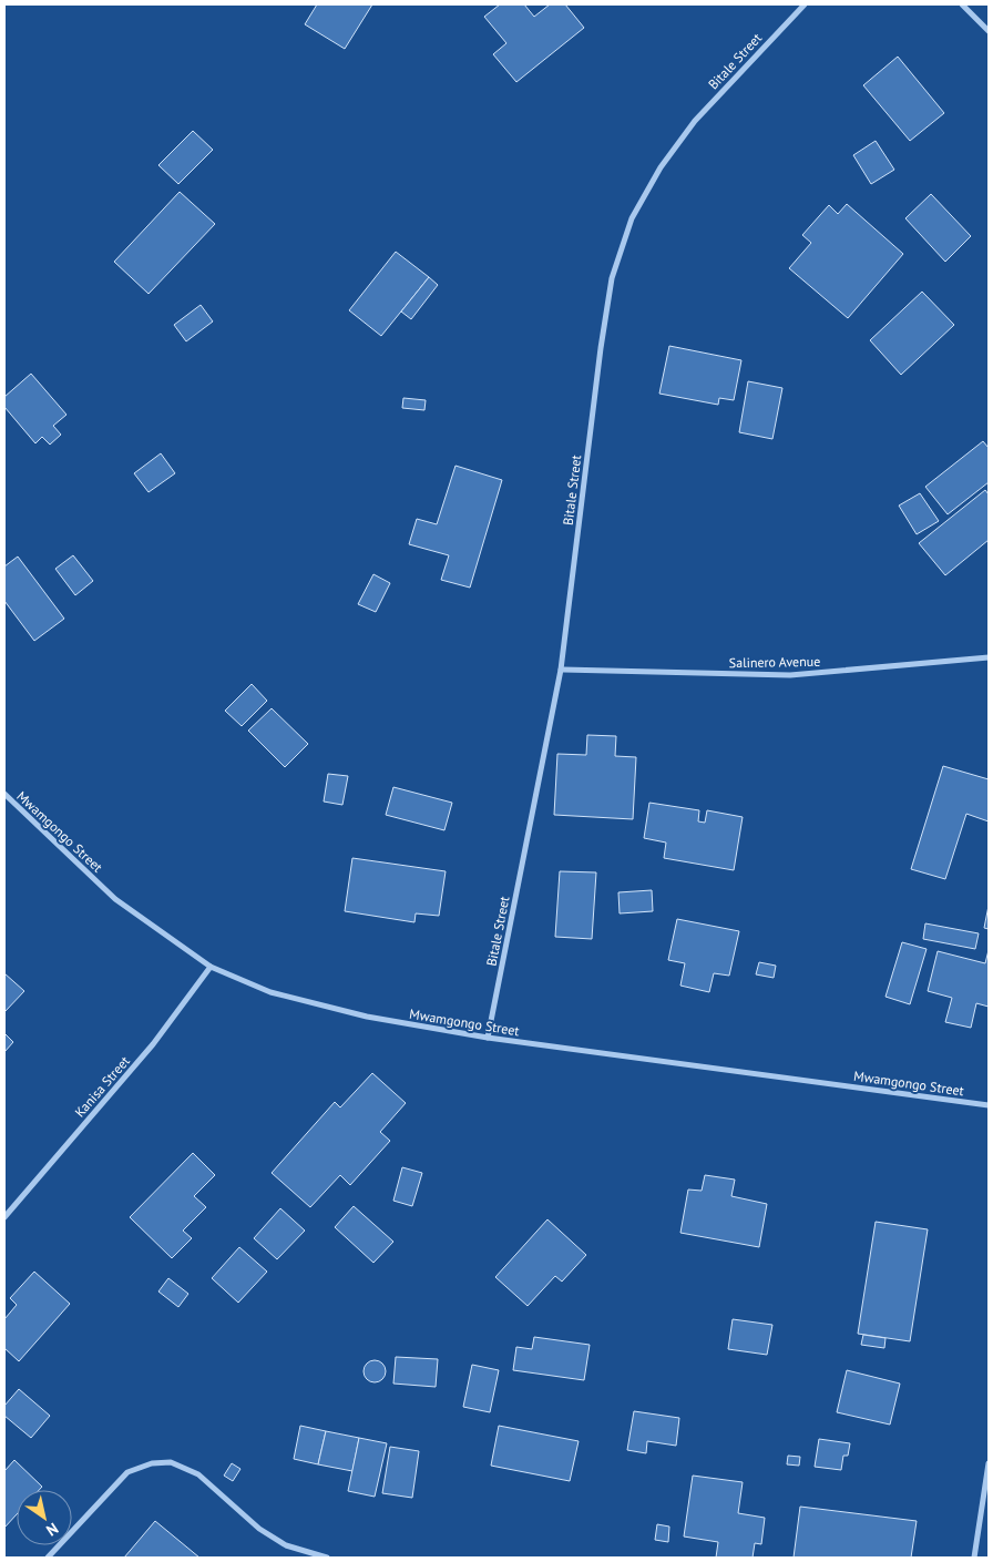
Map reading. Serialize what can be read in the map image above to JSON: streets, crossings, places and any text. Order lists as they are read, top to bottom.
{
  "streets": {
    "street": [
      "Bitale Street",
      "Salinero Avenue",
      "Mwamgongo Street",
      "Kanisa Street"
    ]
  },
  "crossings": [
    ["Bitale Street", "Salinero Avenue"],
    ["Bitale Street", "Mwamgongo Street"],
    ["Mwamgongo Street", "Kanisa Street"]
  ],
  "north": "bottom right"
}
